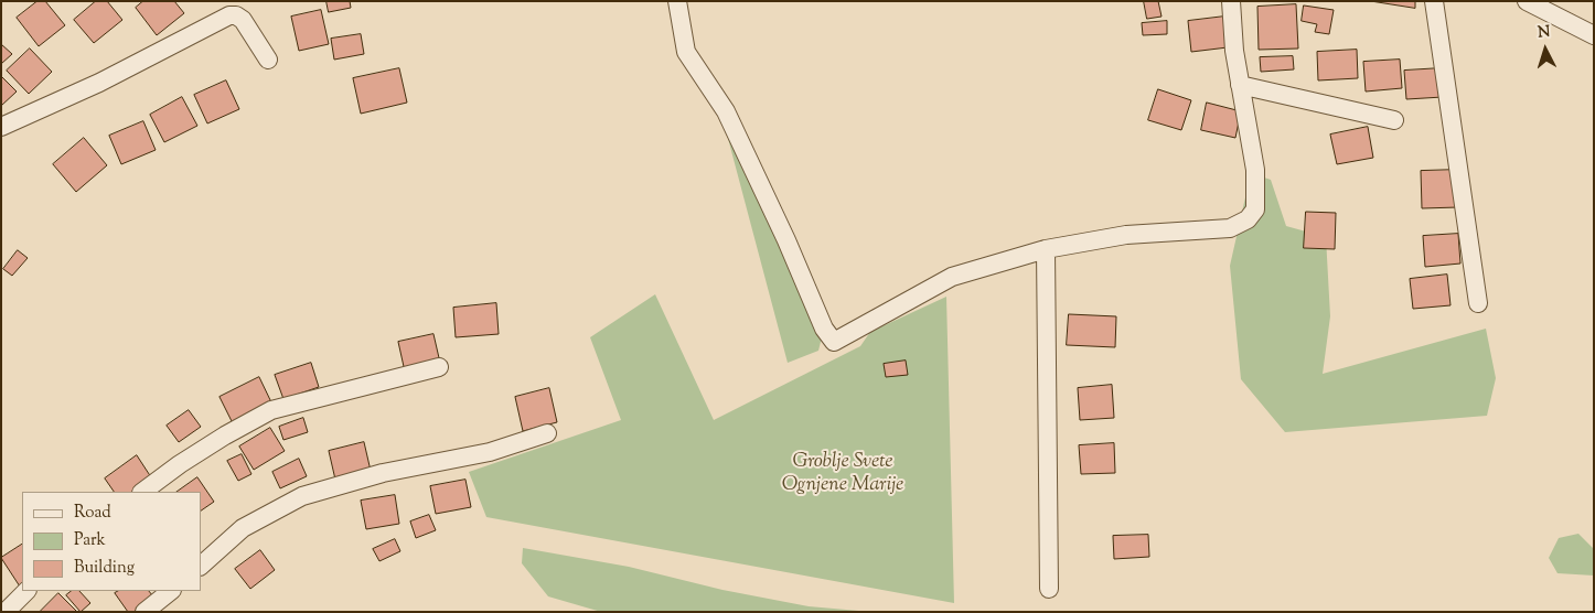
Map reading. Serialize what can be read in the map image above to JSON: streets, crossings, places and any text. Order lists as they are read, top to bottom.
{
  "parks": ["Groblje Svete Ognjene Marije"],
  "legend": ["Road", "Park", "Building"],
  "north": "top"
}
